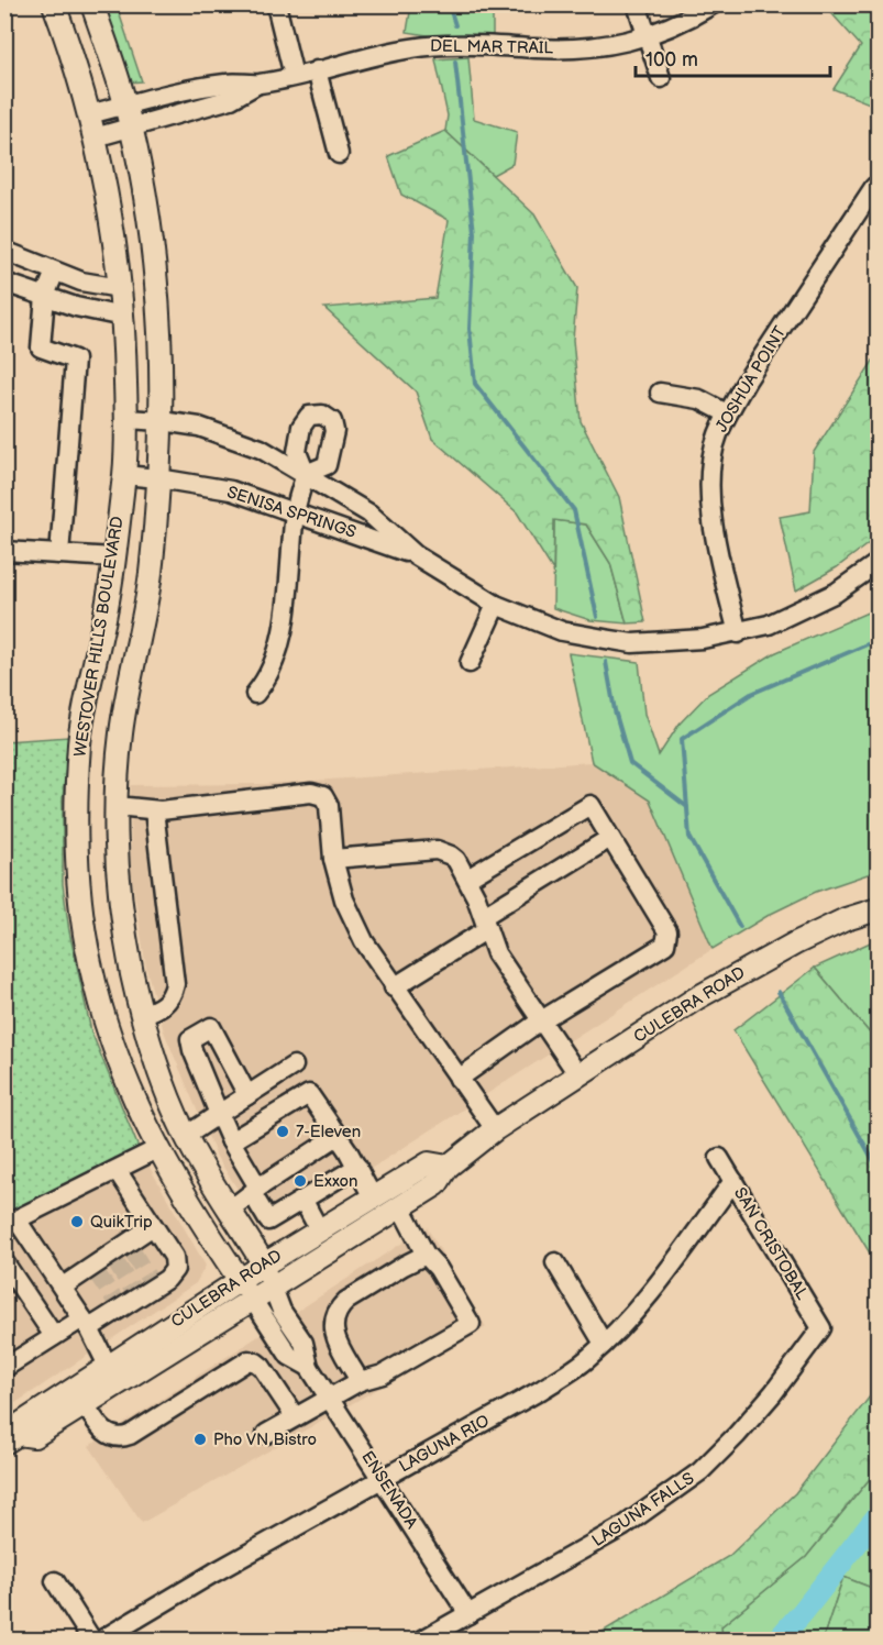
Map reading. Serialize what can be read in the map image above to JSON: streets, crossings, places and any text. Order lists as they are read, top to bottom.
{
  "streets": {
    "main road": ["WESTOVER HILLS BOULEVARD", "CULEBRA ROAD"],
    "street": [
      "DEL MAR TRAIL",
      "JOSHUA POINT",
      "SENISA SPRINGS",
      "SAN CRISTOBAL",
      "LAGUNA RIO",
      "ENSENADA",
      "LAGUNA FALLS"
    ]
  },
  "crossings": [
    ["DEL MAR TRAIL", "WESTOVER HILLS BOULEVARD"],
    ["JOSHUA POINT", "SENISA SPRINGS"],
    ["SENISA SPRINGS", "WESTOVER HILLS BOULEVARD"],
    ["WESTOVER HILLS BOULEVARD", "CULEBRA ROAD"],
    ["WESTOVER HILLS BOULEVARD", "ENSENADA"],
    ["CULEBRA ROAD", "ENSENADA"],
    ["SAN CRISTOBAL", "LAGUNA RIO"],
    ["SAN CRISTOBAL", "LAGUNA FALLS"],
    ["LAGUNA RIO", "ENSENADA"],
    ["ENSENADA", "LAGUNA FALLS"]
  ],
  "places": [
    "7-Eleven",
    "Exxon",
    "QuikTrip",
    "Pho VN Bistro"
  ],
  "scale_bar": "100 m"
}
